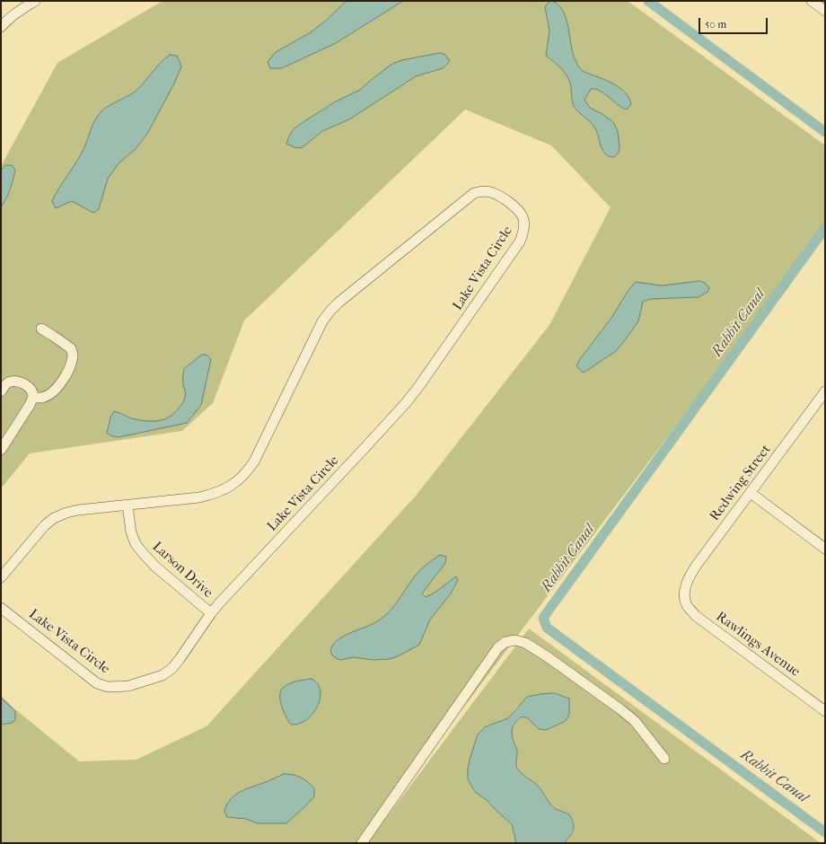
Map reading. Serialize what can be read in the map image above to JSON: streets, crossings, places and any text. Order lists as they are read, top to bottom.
{
  "streets": {
    "street": [
      "Lake Vista Circle",
      "Redwing Street",
      "Larson Drive",
      "Rawlings Avenue"
    ]
  },
  "crossings": [
    ["Lake Vista Circle", "Larson Drive"],
    ["Redwing Street", "Rawlings Avenue"]
  ],
  "water": ["Rabbit Canal"],
  "scale_bar": "50 m"
}
